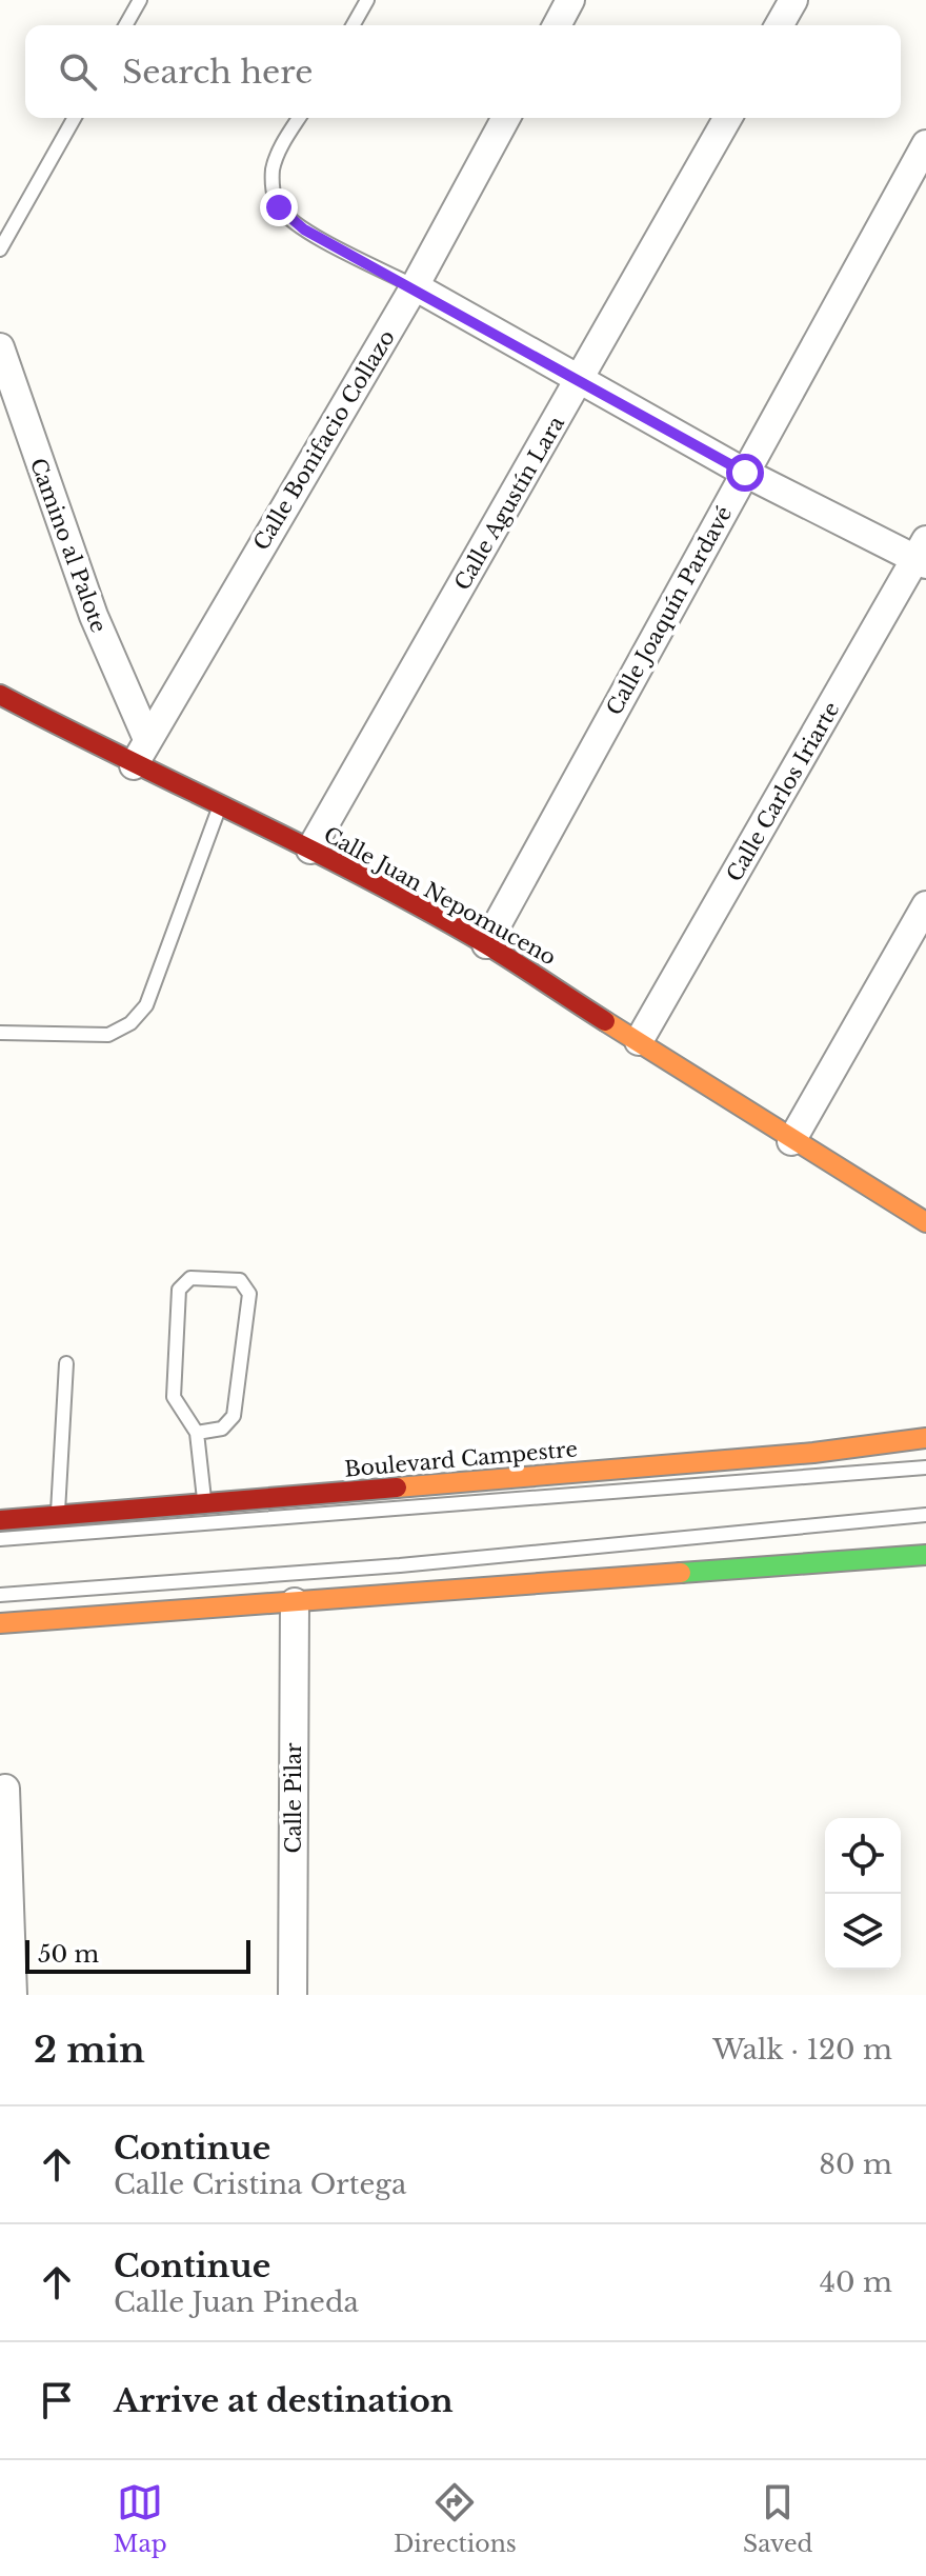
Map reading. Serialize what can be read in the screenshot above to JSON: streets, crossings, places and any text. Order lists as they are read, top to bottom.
{
  "streets": {
    "main road": ["Calle Juan Nepomuceno", "Boulevard Campestre"],
    "street": [
      "Calle Bonifacio Collazo",
      "Calle Agustín Lara",
      "Camino al Palote",
      "Calle Joaquín Pardavé",
      "Calle Carlos Iriarte",
      "Calle Pilar"
    ]
  },
  "crossings": [
    ["Calle Bonifacio Collazo", "Camino al Palote"],
    ["Calle Bonifacio Collazo", "Calle Juan Nepomuceno"],
    ["Calle Agustín Lara", "Calle Juan Nepomuceno"],
    ["Calle Joaquín Pardavé", "Calle Juan Nepomuceno"],
    ["Calle Carlos Iriarte", "Calle Juan Nepomuceno"]
  ],
  "scale_bar": "50 m",
  "page": {
    "search": "Search here",
    "scale": "50 m",
    "heading": ["2 min", "Walk · 120 m"],
    "list": [
      ["Continue", "Calle Cristina Ortega", "80 m"],
      ["Continue", "Calle Juan Pineda", "40 m"],
      "Arrive at destination"
    ],
    "nav": ["Map", "Directions", "Saved"]
  }
}
